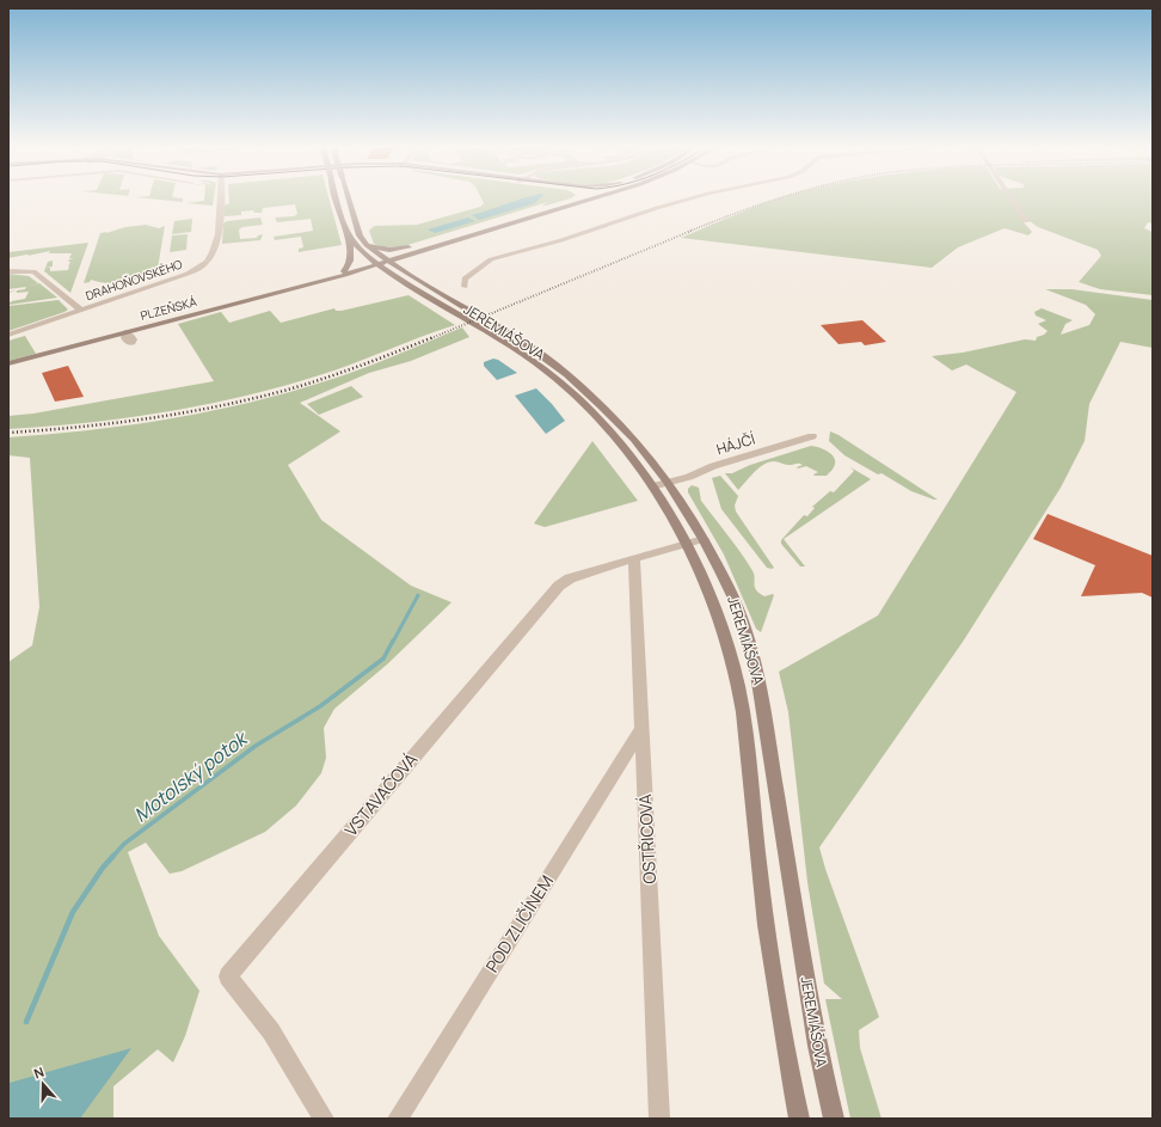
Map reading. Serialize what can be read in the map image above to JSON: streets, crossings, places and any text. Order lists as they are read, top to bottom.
{
  "streets": {
    "main road": ["PLZEŇSKÁ", "JEREMIÁŠOVA"],
    "street": [
      "DRAHOŇOVSKÉHO",
      "HÁJČÍ",
      "VSTAVAČOVÁ",
      "OSTŘICOVÁ",
      "POD ZLIČÍNEM"
    ]
  },
  "crossings": [
    ["PLZEŇSKÁ", "JEREMIÁŠOVA"],
    ["JEREMIÁŠOVA", "HÁJČÍ"],
    ["JEREMIÁŠOVA", "VSTAVAČOVÁ"],
    ["VSTAVAČOVÁ", "OSTŘICOVÁ"],
    ["OSTŘICOVÁ", "POD ZLIČÍNEM"]
  ],
  "water": ["Motolský potok"],
  "north": "top"
}
